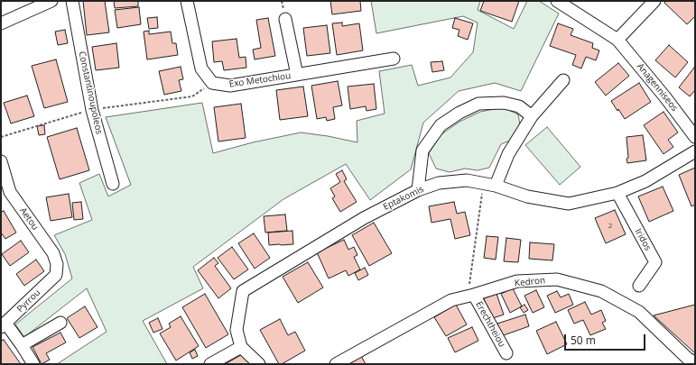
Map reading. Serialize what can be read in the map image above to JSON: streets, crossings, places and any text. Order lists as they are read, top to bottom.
{
  "streets": {
    "street": [
      "Exo Metochiou",
      "Anagenniseos",
      "Constantinoupoleos",
      "Eptakomis",
      "Aetou",
      "Iridos",
      "Kedron",
      "Pyrrou",
      "Erechtheiou"
    ]
  },
  "crossings": [
    ["Eptakomis", "Iridos"],
    ["Aetou", "Pyrrou"],
    ["Kedron", "Erechtheiou"]
  ],
  "house_numbers": ["2"],
  "scale_bar": "50 m"
}
